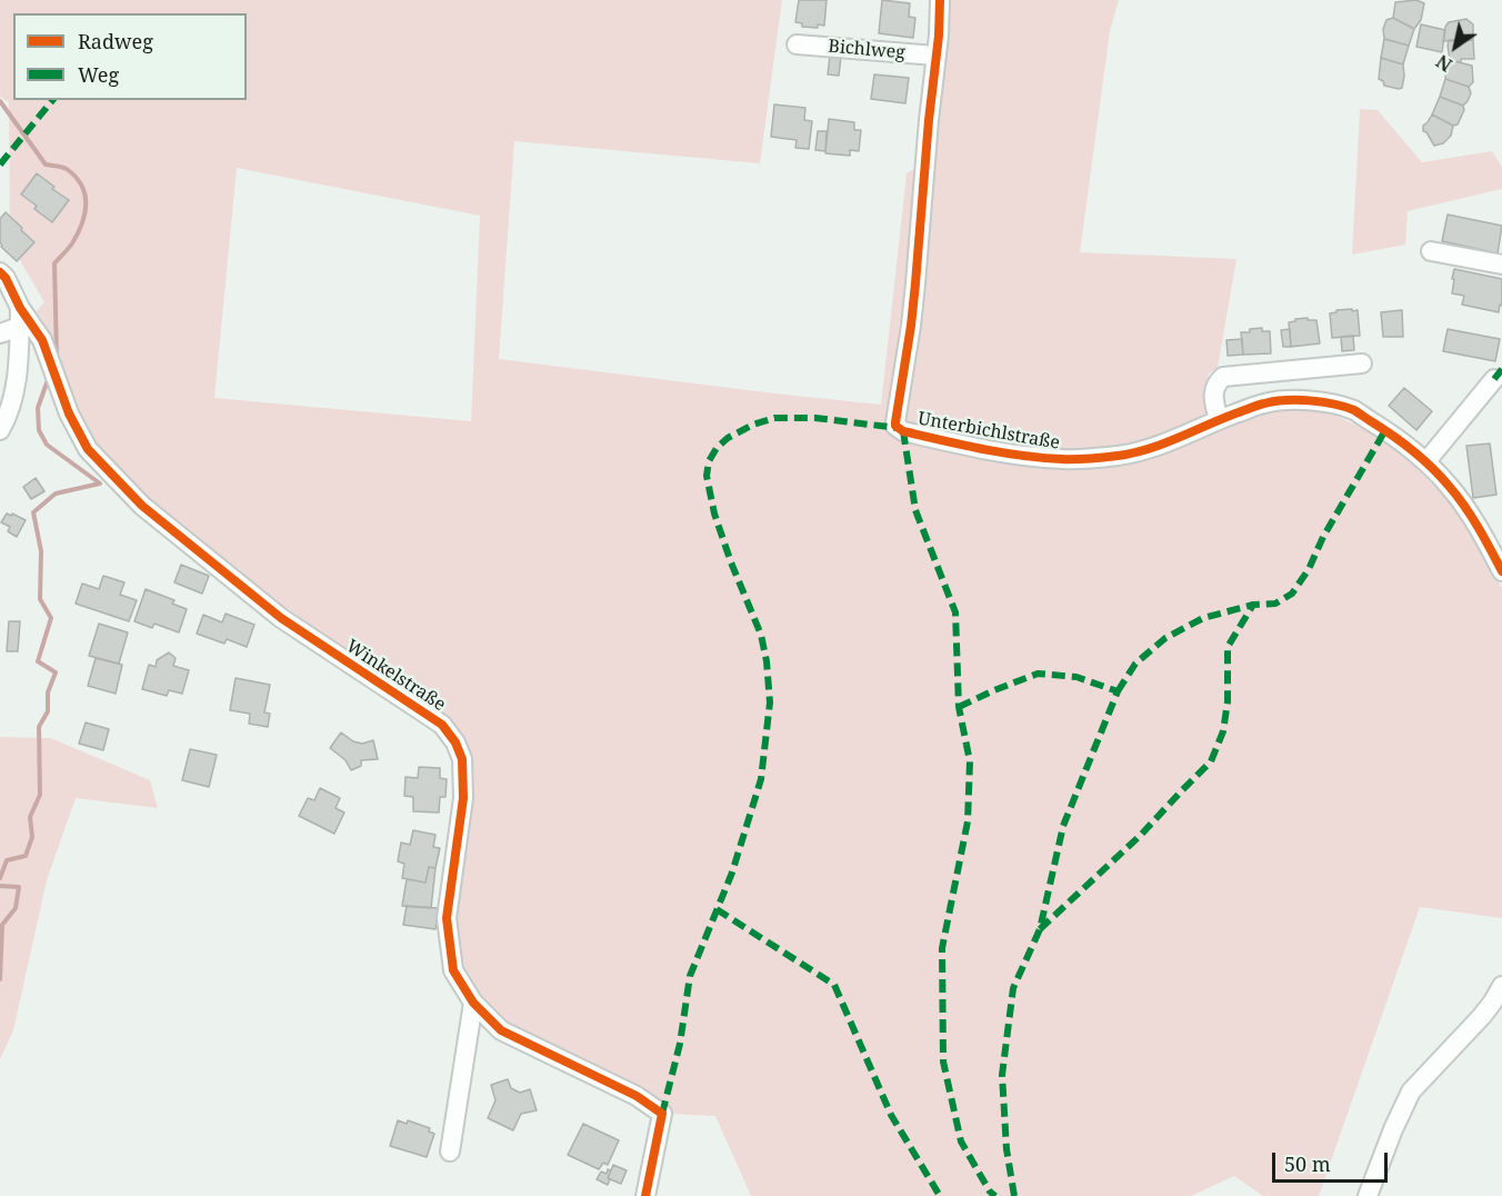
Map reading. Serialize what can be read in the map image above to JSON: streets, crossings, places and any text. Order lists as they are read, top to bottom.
{
  "streets": {
    "street": ["Bichlweg", "Unterbichlstraße", "Winkelstraße"]
  },
  "crossings": [
    ["Bichlweg", "Unterbichlstraße"]
  ],
  "legend": ["Radweg", "Weg"],
  "scale_bar": "50 m",
  "north": "bottom left"
}
